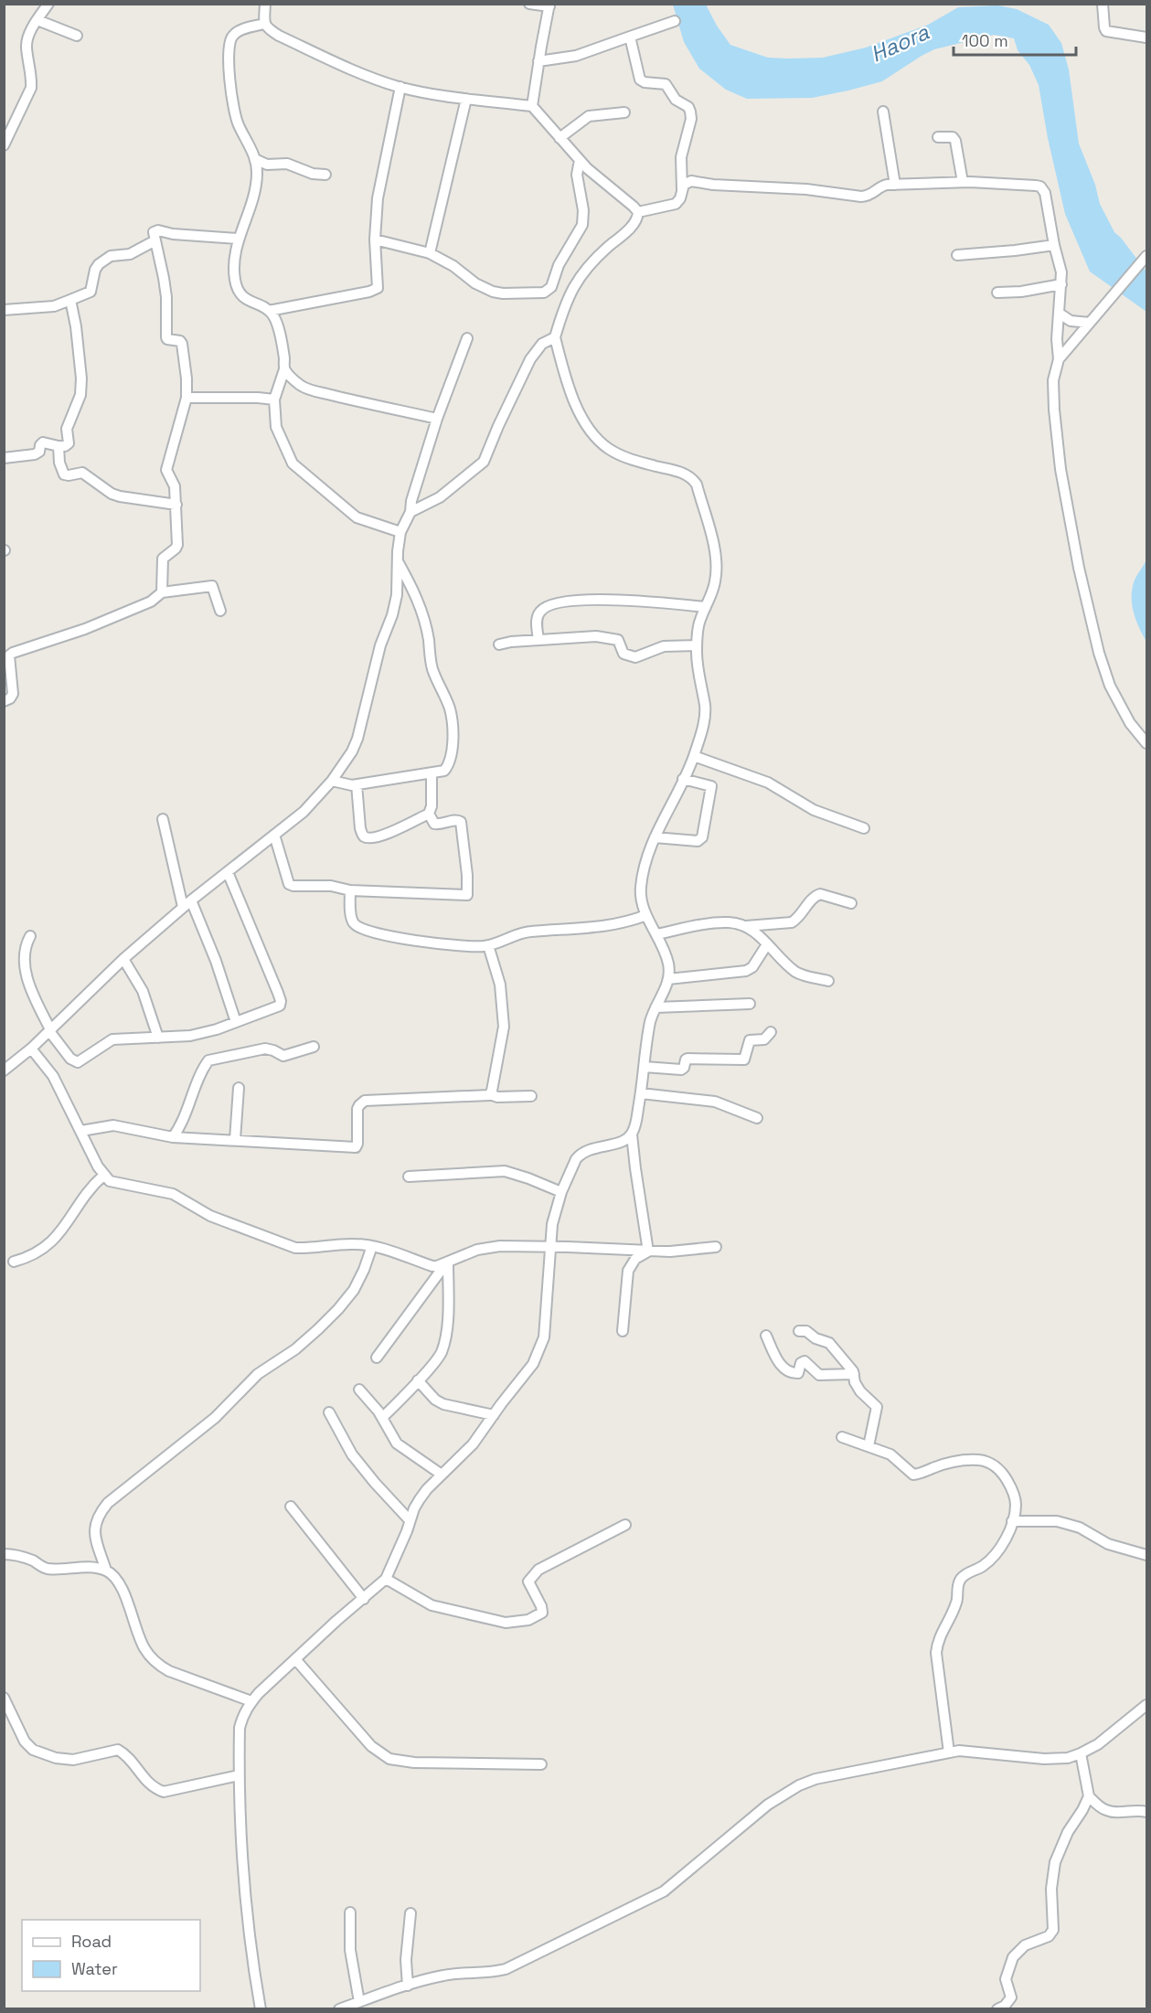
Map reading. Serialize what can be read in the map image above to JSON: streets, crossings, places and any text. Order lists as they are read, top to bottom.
{
  "water": ["Haora"],
  "legend": ["Road", "Water"],
  "scale_bar": "100 m"
}
